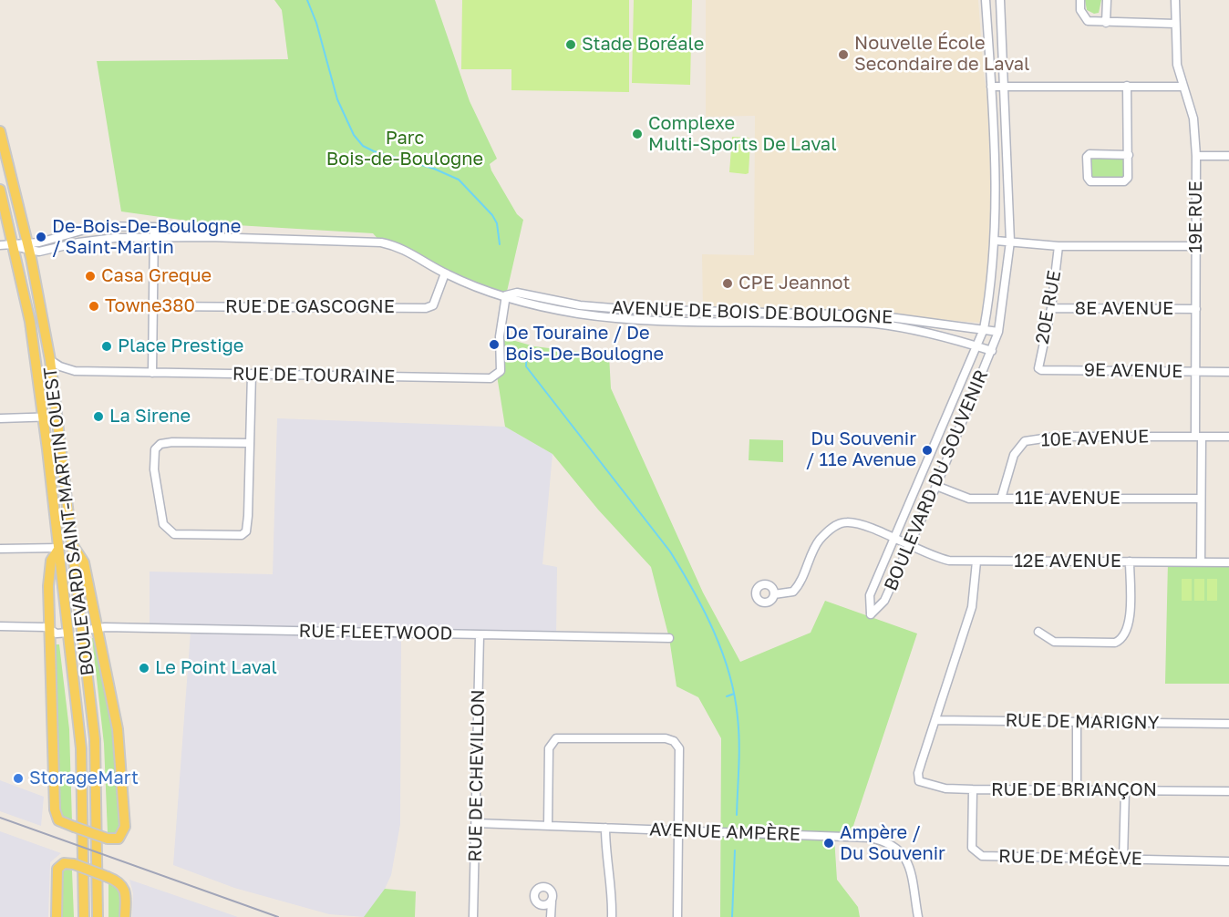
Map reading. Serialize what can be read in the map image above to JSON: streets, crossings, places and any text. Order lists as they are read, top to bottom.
{
  "streets": {
    "main road": ["BOULEVARD SAINT-MARTIN OUEST"],
    "street": [
      "19E RUE",
      "RUE DE GASCOGNE",
      "20E RUE",
      "8E AVENUE",
      "AVENUE DE BOIS DE BOULOGNE",
      "9E AVENUE",
      "RUE DE TOURAINE",
      "10E AVENUE",
      "BOULEVARD DU SOUVENIR",
      "11E AVENUE",
      "12E AVENUE",
      "RUE FLEETWOOD",
      "RUE DE MARIGNY",
      "RUE DE CHEVILLON",
      "RUE DE BRIANÇON",
      "AVENUE AMPÈRE",
      "RUE DE MÉGÈVE"
    ]
  },
  "crossings": [
    ["19E RUE", "8E AVENUE"],
    ["19E RUE", "9E AVENUE"],
    ["19E RUE", "10E AVENUE"],
    ["19E RUE", "11E AVENUE"],
    ["19E RUE", "12E AVENUE"],
    ["RUE DE GASCOGNE", "AVENUE DE BOIS DE BOULOGNE"],
    ["20E RUE", "8E AVENUE"],
    ["20E RUE", "9E AVENUE"],
    ["AVENUE DE BOIS DE BOULOGNE", "RUE DE TOURAINE"],
    ["AVENUE DE BOIS DE BOULOGNE", "BOULEVARD DU SOUVENIR"],
    ["AVENUE DE BOIS DE BOULOGNE", "BOULEVARD SAINT-MARTIN OUEST"],
    ["RUE DE TOURAINE", "BOULEVARD SAINT-MARTIN OUEST"],
    ["10E AVENUE", "11E AVENUE"],
    ["BOULEVARD DU SOUVENIR", "11E AVENUE"],
    ["BOULEVARD DU SOUVENIR", "12E AVENUE"],
    ["BOULEVARD SAINT-MARTIN OUEST", "RUE FLEETWOOD"],
    ["RUE FLEETWOOD", "RUE DE CHEVILLON"],
    ["RUE DE MARIGNY", "RUE DE BRIANÇON"],
    ["RUE DE CHEVILLON", "AVENUE AMPÈRE"],
    ["RUE DE BRIANÇON", "RUE DE MÉGÈVE"]
  ],
  "parks": ["Parc Bois-de-Boulogne"],
  "places": [
    "Stade Boréale",
    "Nouvelle École Secondaire de Laval",
    "Complexe Multi-Sports De Laval",
    "De-Bois-De-Boulogne / Saint-Martin",
    "Casa Greque",
    "CPE Jeannot",
    "Towne380",
    "De Touraine / De Bois-De-Boulogne",
    "Place Prestige",
    "La Sirene",
    "Du Souvenir / 11e Avenue",
    "Le Point Laval",
    "StorageMart",
    "Ampère / Du Souvenir"
  ]
}
